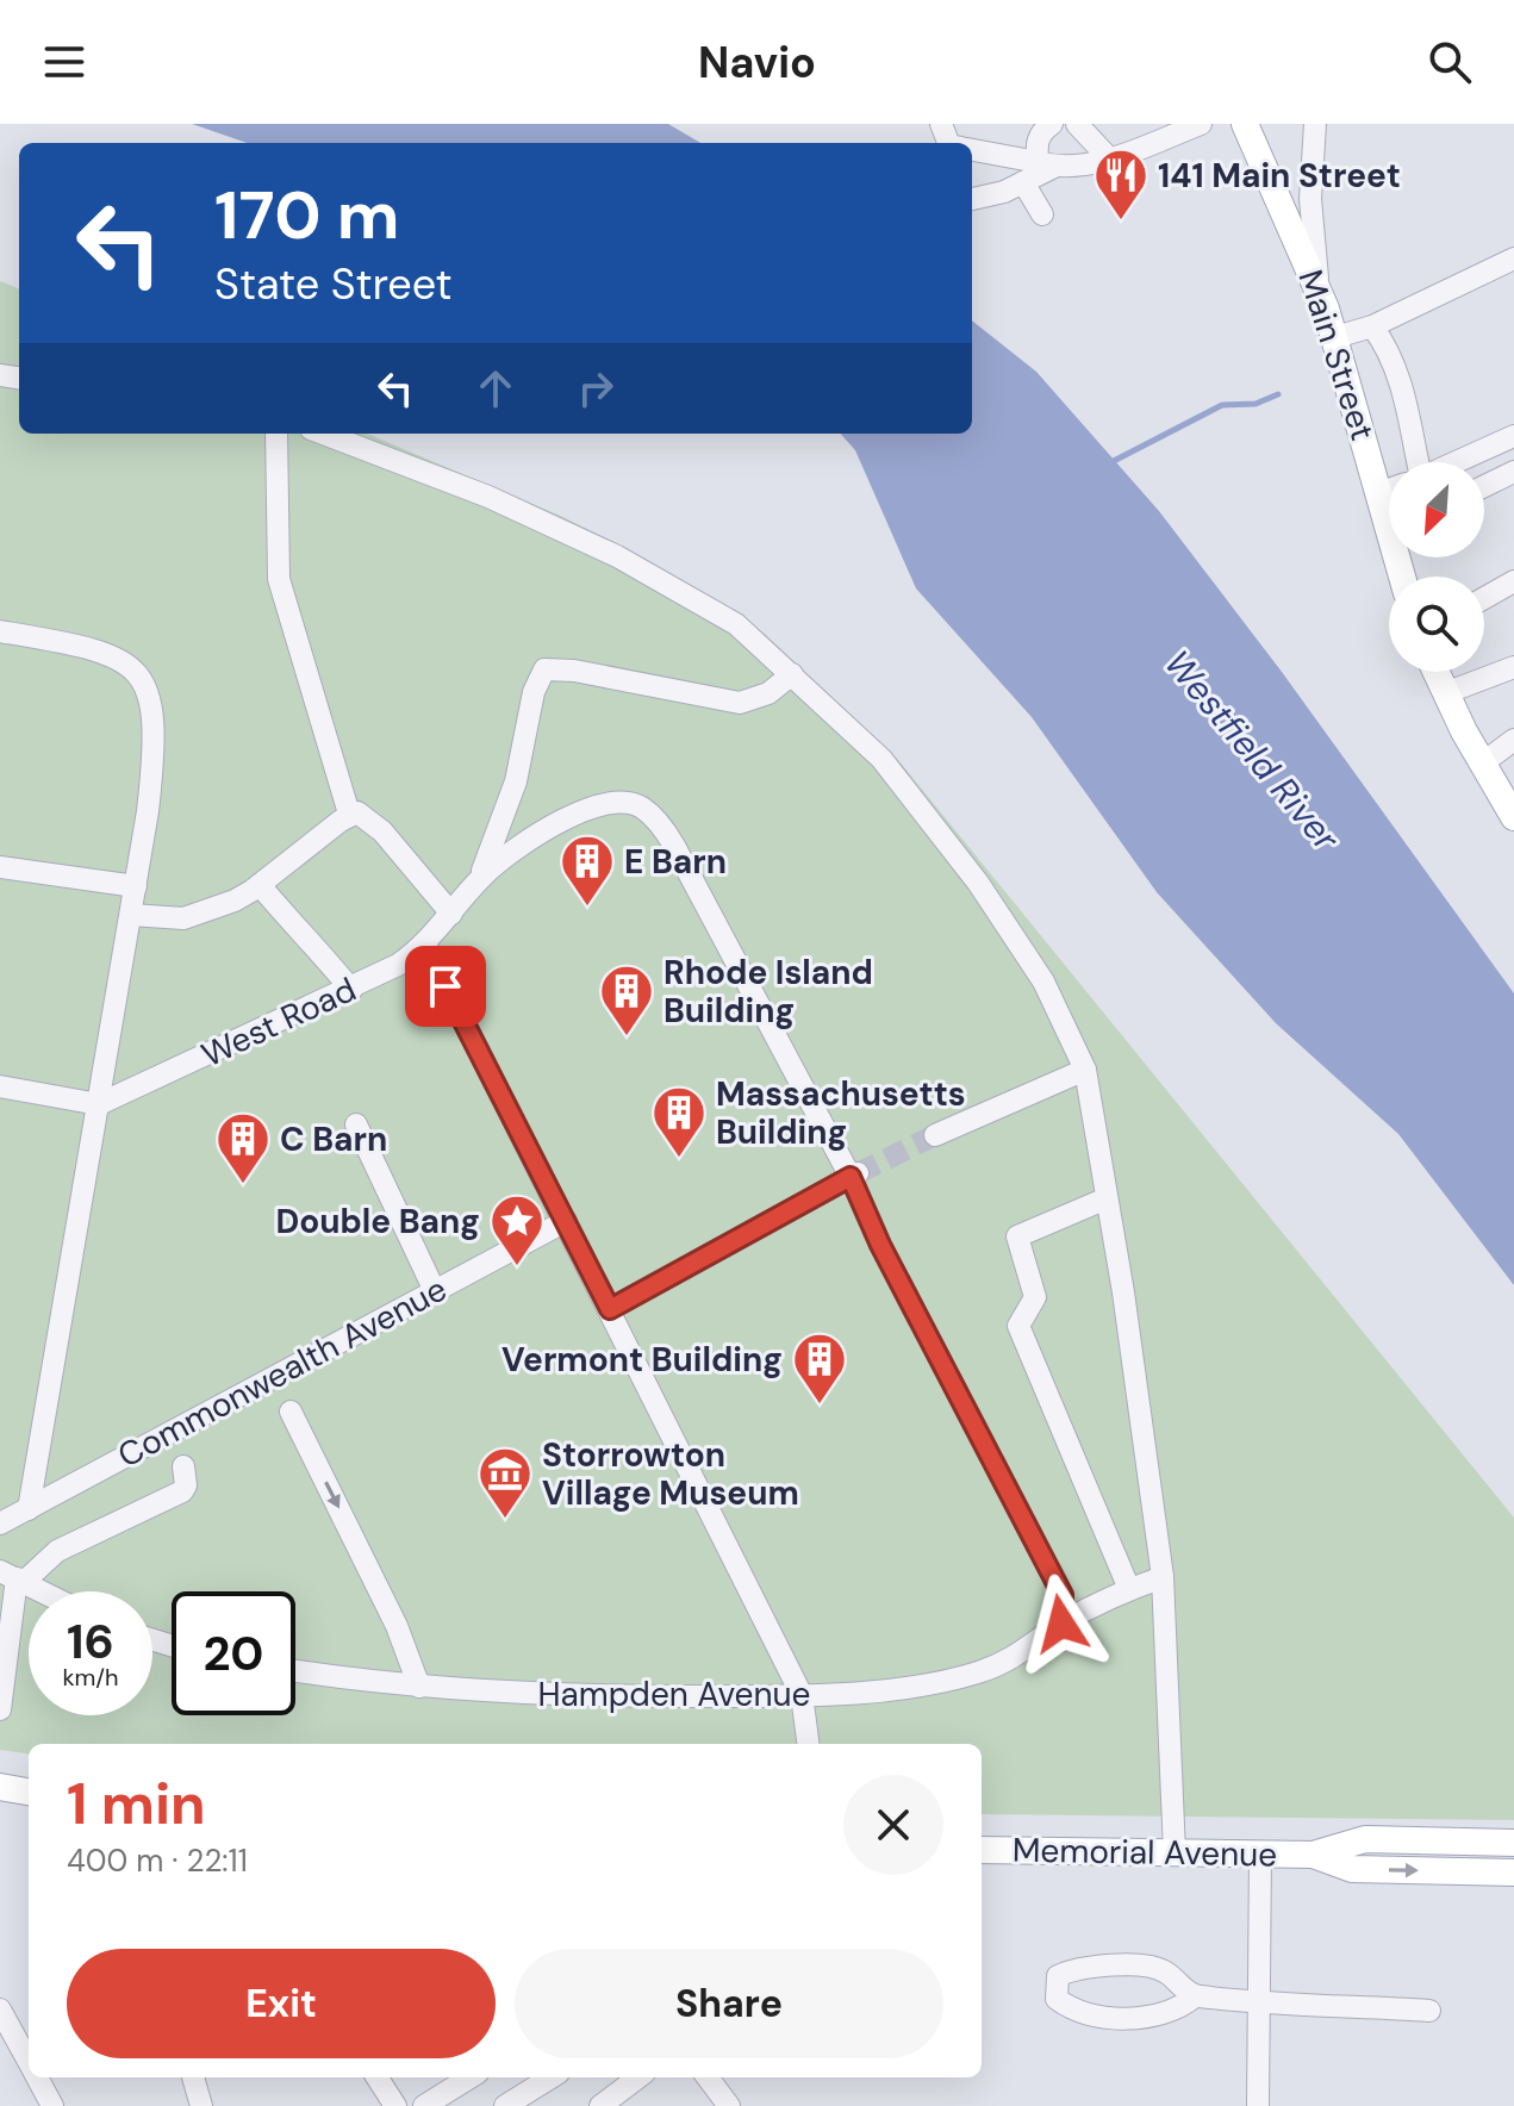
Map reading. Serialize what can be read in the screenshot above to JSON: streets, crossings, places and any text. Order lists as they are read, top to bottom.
{
  "streets": {
    "main road": ["Main Street", "Memorial Avenue"],
    "street": ["West Road", "Commonwealth Avenue", "Hampden Avenue"]
  },
  "water": ["Westfield River"],
  "places": {
    "restaurant": ["141 Main Street"],
    "building": [
      "E Barn",
      "Rhode Island Building",
      "Massachusetts Building",
      "C Barn",
      "Vermont Building"
    ],
    "place": ["Double Bang"],
    "museum": ["Storrowton Village Museum"]
  },
  "north": "bottom left",
  "page": {
    "header": "Navio",
    "turn": ["170 m", "State Street"],
    "speed": "16 km/h",
    "limit": "20",
    "heading": ["1 min", "400 m · 22:11"],
    "buttons": ["Exit", "Share"]
  }
}
